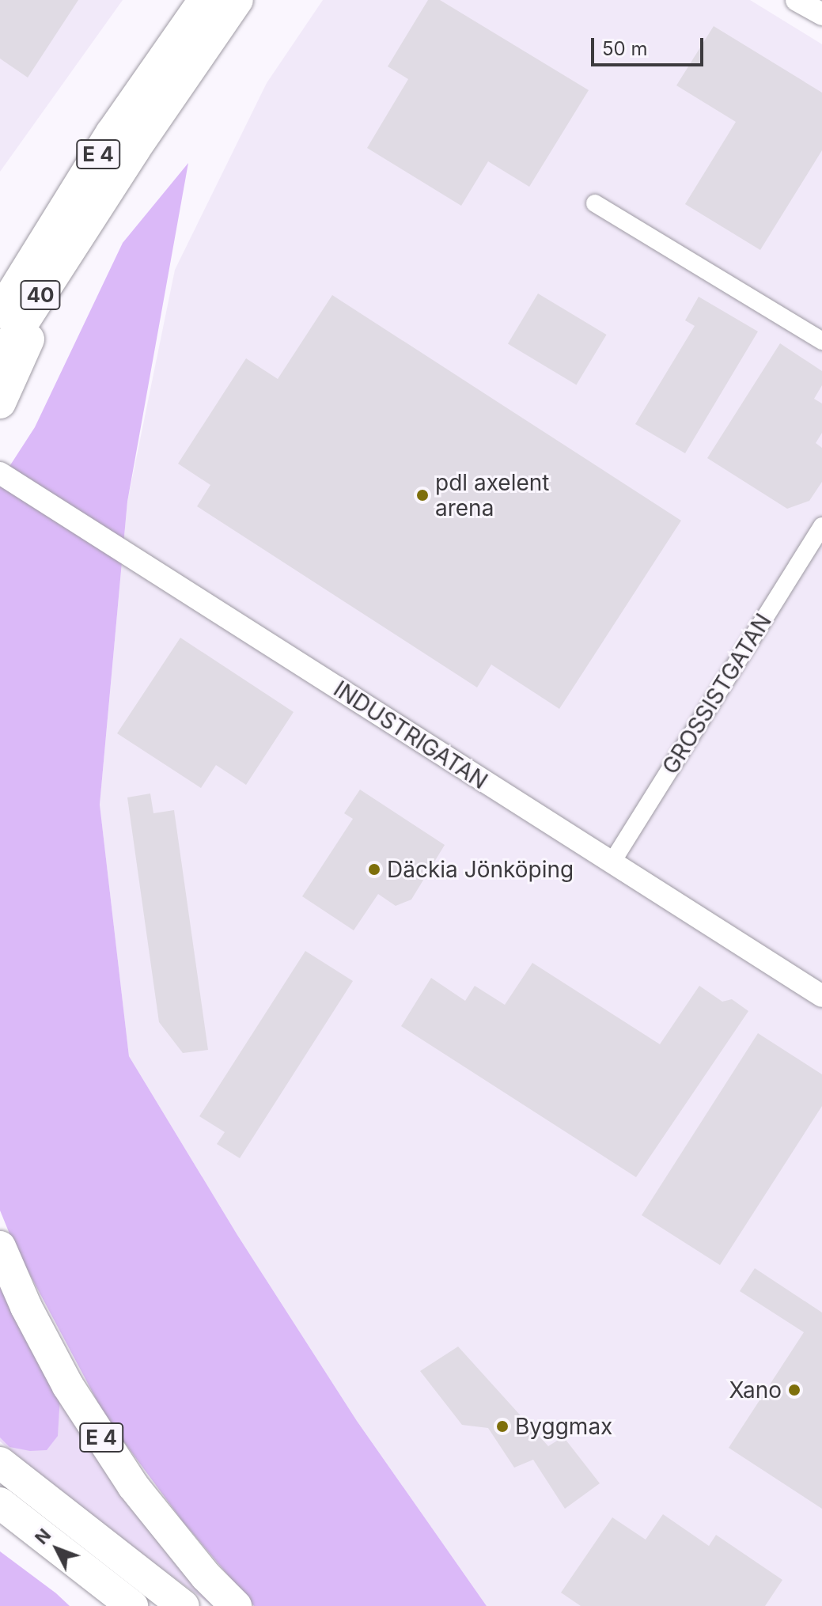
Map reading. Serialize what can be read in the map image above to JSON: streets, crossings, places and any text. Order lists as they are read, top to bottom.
{
  "streets": {
    "highway": ["E 4", "40"],
    "street": ["GROSSISTGATAN", "INDUSTRIGATAN"]
  },
  "crossings": [
    ["E 4", "40"],
    ["GROSSISTGATAN", "INDUSTRIGATAN"]
  ],
  "places": [
    "pdl axelent arena",
    "Däckia Jönköping",
    "Xano",
    "Byggmax"
  ],
  "scale_bar": "50 m",
  "north": "top left"
}
